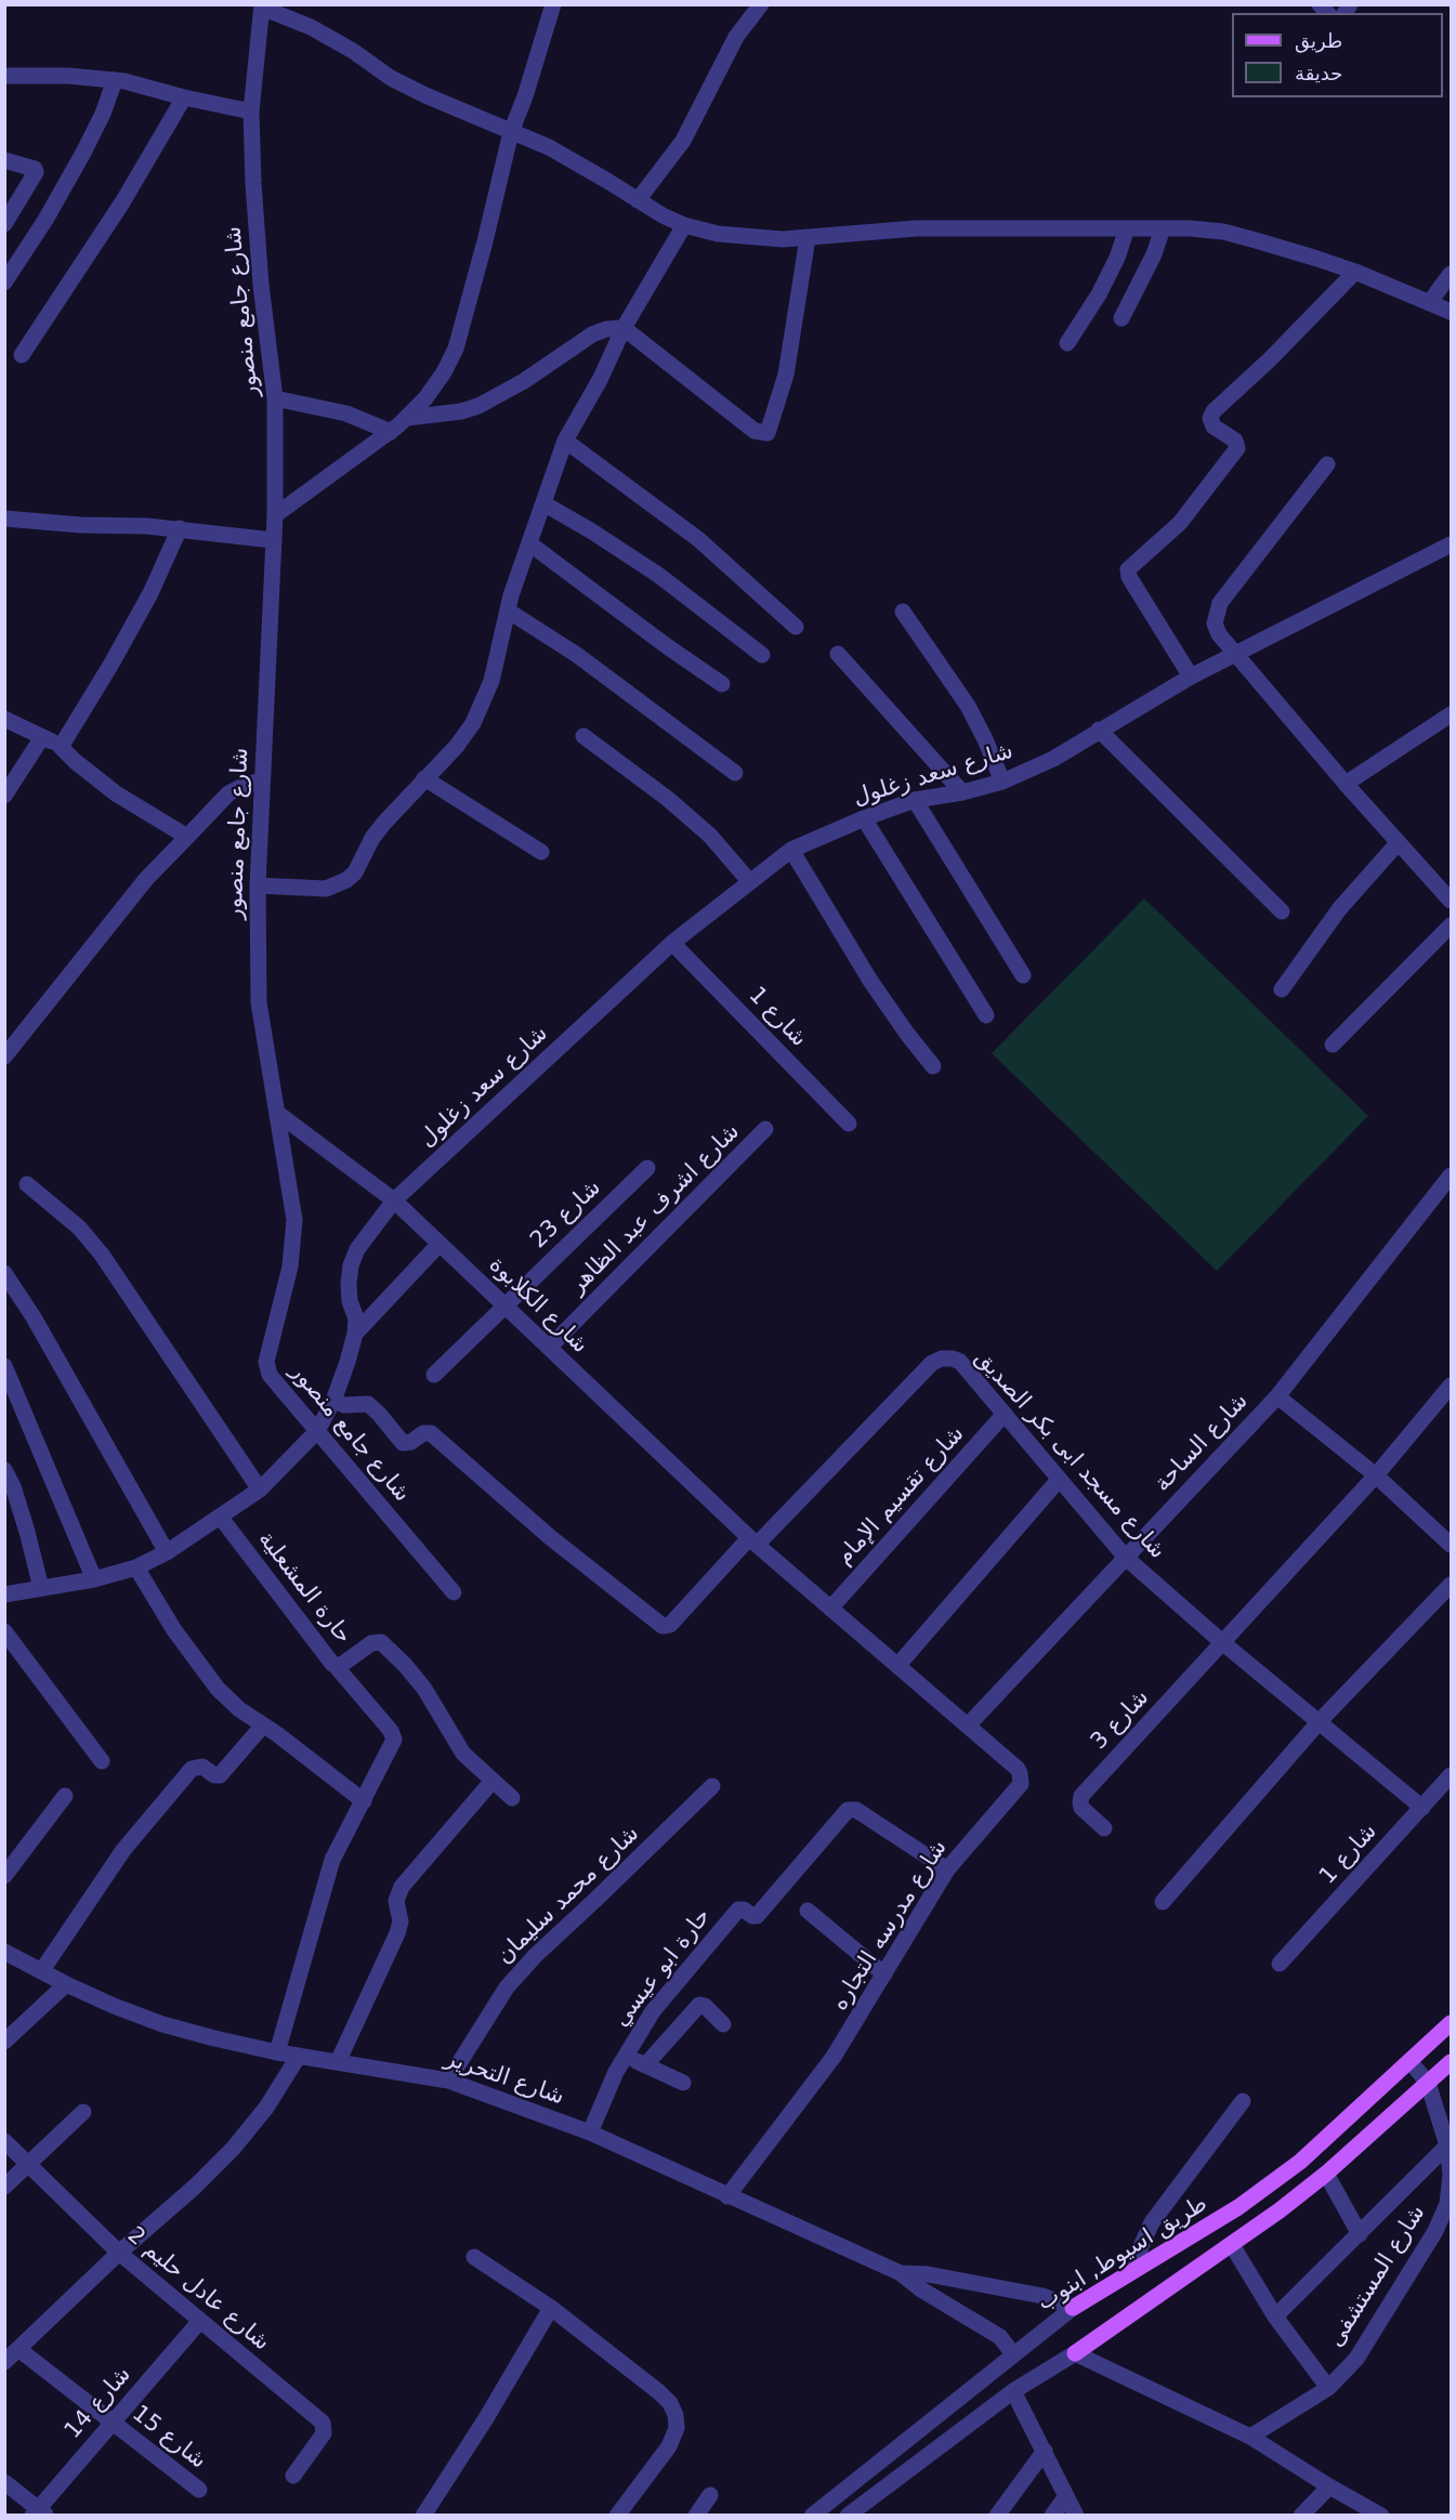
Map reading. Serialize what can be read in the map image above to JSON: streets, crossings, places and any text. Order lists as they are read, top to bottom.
{
  "streets": {
    "main road": ["طريق اسيوط, ابنوب"],
    "street": [
      "شارع جامع منصور",
      "شارع سعد زغلول",
      "شارع 1",
      "شارع اشرف عبد الظاهر",
      "شارع 23",
      "شارع الكلابوة",
      "شارع الساحة",
      "شارع مسجد ابى بكر الصديق",
      "شارع تقسيم الإمام",
      "حارة المشعلية",
      "شارع 3",
      "شارع محمد سليمان",
      "شارع مدرسه التجاره",
      "حارة ابو عيسي",
      "شارع التحرير",
      "شارع المستشفى",
      "شارع عادل حليم 2",
      "شارع 14",
      "شارع 15"
    ]
  },
  "crossings": [
    ["شارع جامع منصور", "شارع الكلابوة"],
    ["شارع سعد زغلول", "شارع 1"],
    ["شارع سعد زغلول", "شارع الكلابوة"],
    ["شارع 1", "شارع مسجد ابى بكر الصديق"],
    ["شارع اشرف عبد الظاهر", "شارع الكلابوة"],
    ["شارع 23", "شارع الكلابوة"],
    ["شارع الكلابوة", "شارع مسجد ابى بكر الصديق"],
    ["شارع الكلابوة", "شارع مدرسه التجاره"],
    ["شارع الساحة", "شارع مسجد ابى بكر الصديق"],
    ["شارع الساحة", "شارع مدرسه التجاره"],
    ["شارع مسجد ابى بكر الصديق", "شارع تقسيم الإمام"],
    ["شارع مسجد ابى بكر الصديق", "شارع 3"],
    ["شارع مسجد ابى بكر الصديق", "شارع مدرسه التجاره"],
    ["شارع تقسيم الإمام", "شارع مدرسه التجاره"],
    ["شارع محمد سليمان", "شارع التحرير"],
    ["شارع مدرسه التجاره", "حارة ابو عيسي"],
    ["شارع مدرسه التجاره", "شارع التحرير"],
    ["حارة ابو عيسي", "شارع التحرير"],
    ["شارع التحرير", "طريق اسيوط, ابنوب"],
    ["طريق اسيوط, ابنوب", "شارع المستشفى"],
    ["شارع عادل حليم 2", "شارع 14"],
    ["شارع 14", "شارع 15"]
  ],
  "legend": ["طريق", "حديقة"]
}
